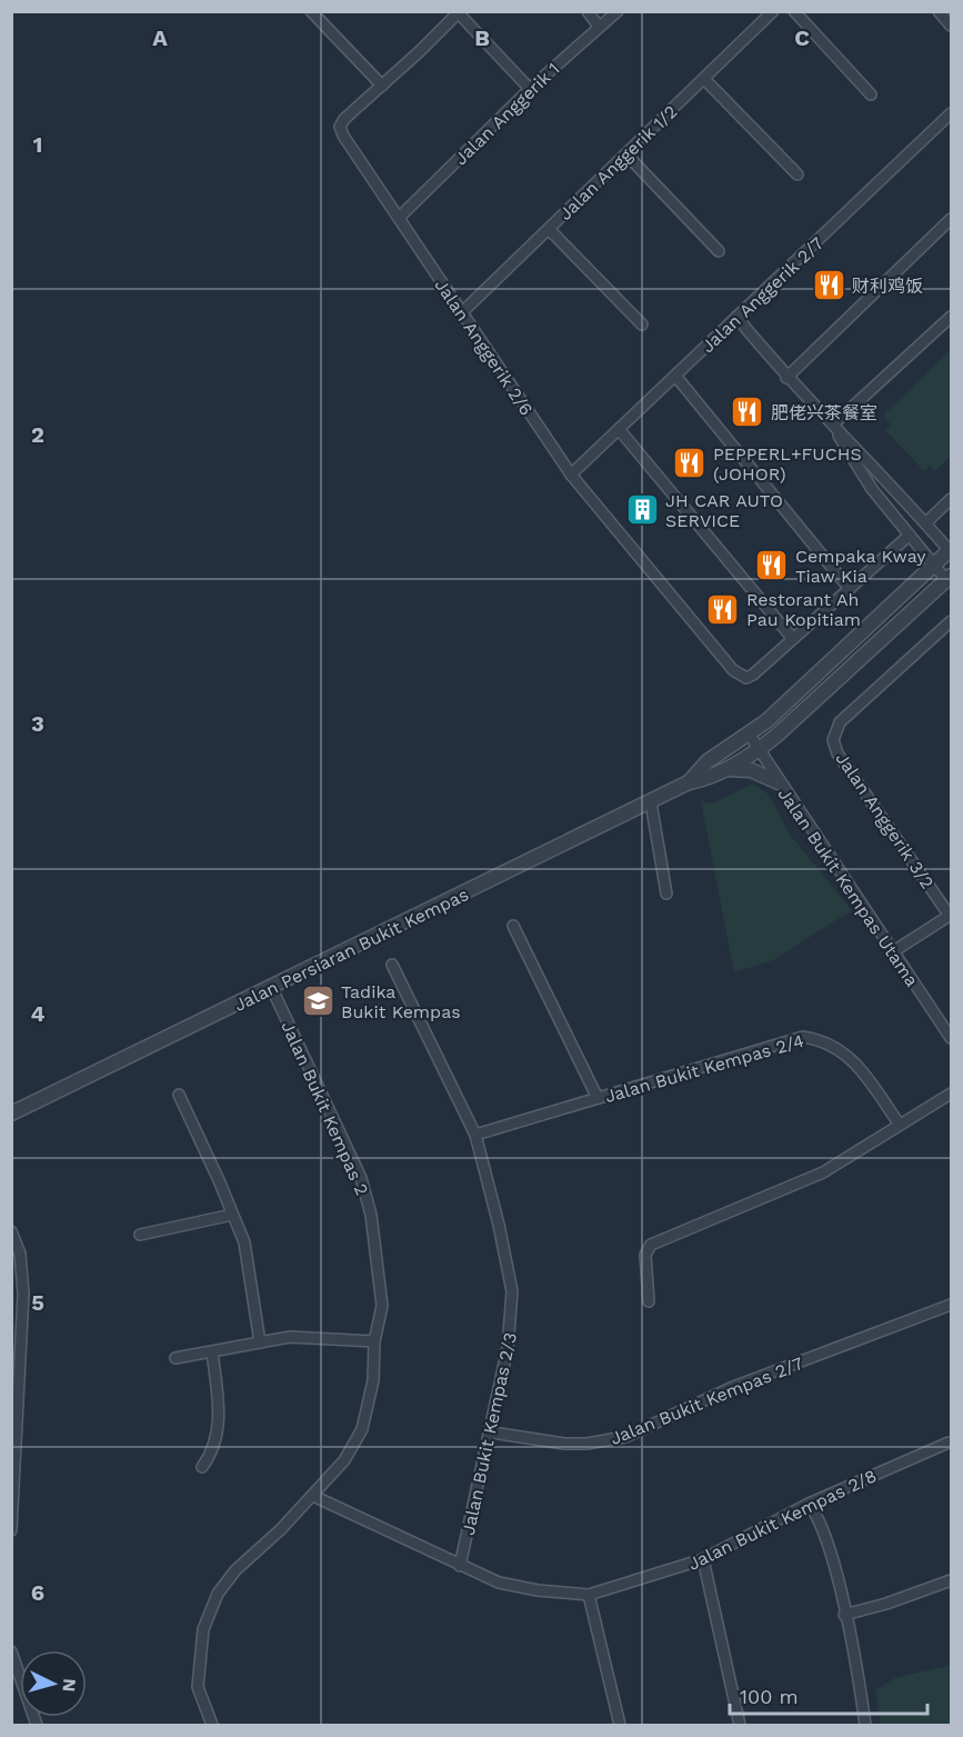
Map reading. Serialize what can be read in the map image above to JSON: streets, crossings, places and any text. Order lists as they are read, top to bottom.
{
  "streets": {
    "street": [
      "Jalan Anggerik 1",
      "Jalan Anggerik 1/2",
      "Jalan Anggerik 2/7",
      "Jalan Anggerik 2/6",
      "Jalan Anggerik 3/2",
      "Jalan Bukit Kempas Utama",
      "Jalan Persiaran Bukit Kempas",
      "Jalan Bukit Kempas 2/4",
      "Jalan Bukit Kempas 2",
      "Jalan Bukit Kempas 2/7",
      "Jalan Bukit Kempas 2/3",
      "Jalan Bukit Kempas 2/8"
    ]
  },
  "crossings": [
    ["Jalan Anggerik 1", "Jalan Anggerik 2/6"],
    ["Jalan Anggerik 1/2", "Jalan Anggerik 2/6"],
    ["Jalan Anggerik 2/7", "Jalan Anggerik 2/6"],
    ["Jalan Bukit Kempas Utama", "Jalan Persiaran Bukit Kempas"],
    ["Jalan Persiaran Bukit Kempas", "Jalan Bukit Kempas 2"],
    ["Jalan Bukit Kempas 2/4", "Jalan Bukit Kempas 2/3"],
    ["Jalan Bukit Kempas 2", "Jalan Bukit Kempas 2/8"],
    ["Jalan Bukit Kempas 2/7", "Jalan Bukit Kempas 2/3"],
    ["Jalan Bukit Kempas 2/3", "Jalan Bukit Kempas 2/8"]
  ],
  "places": {
    "restaurant": [
      "财利鸡饭",
      "肥佬兴茶餐室",
      "PEPPERL+FUCHS (JOHOR)",
      "Cempaka Kway Tiaw Kia",
      "Restorant Ah Pau Kopitiam"
    ],
    "building": ["JH CAR AUTO SERVICE"],
    "school or university": ["Tadika Bukit Kempas"]
  },
  "scale_bar": "100 m",
  "north": "right",
  "grid": {
    "columns": ["A", "B", "C"],
    "rows": [
      "1",
      "2",
      "3",
      "4",
      "5",
      "6"
    ]
  }
}
